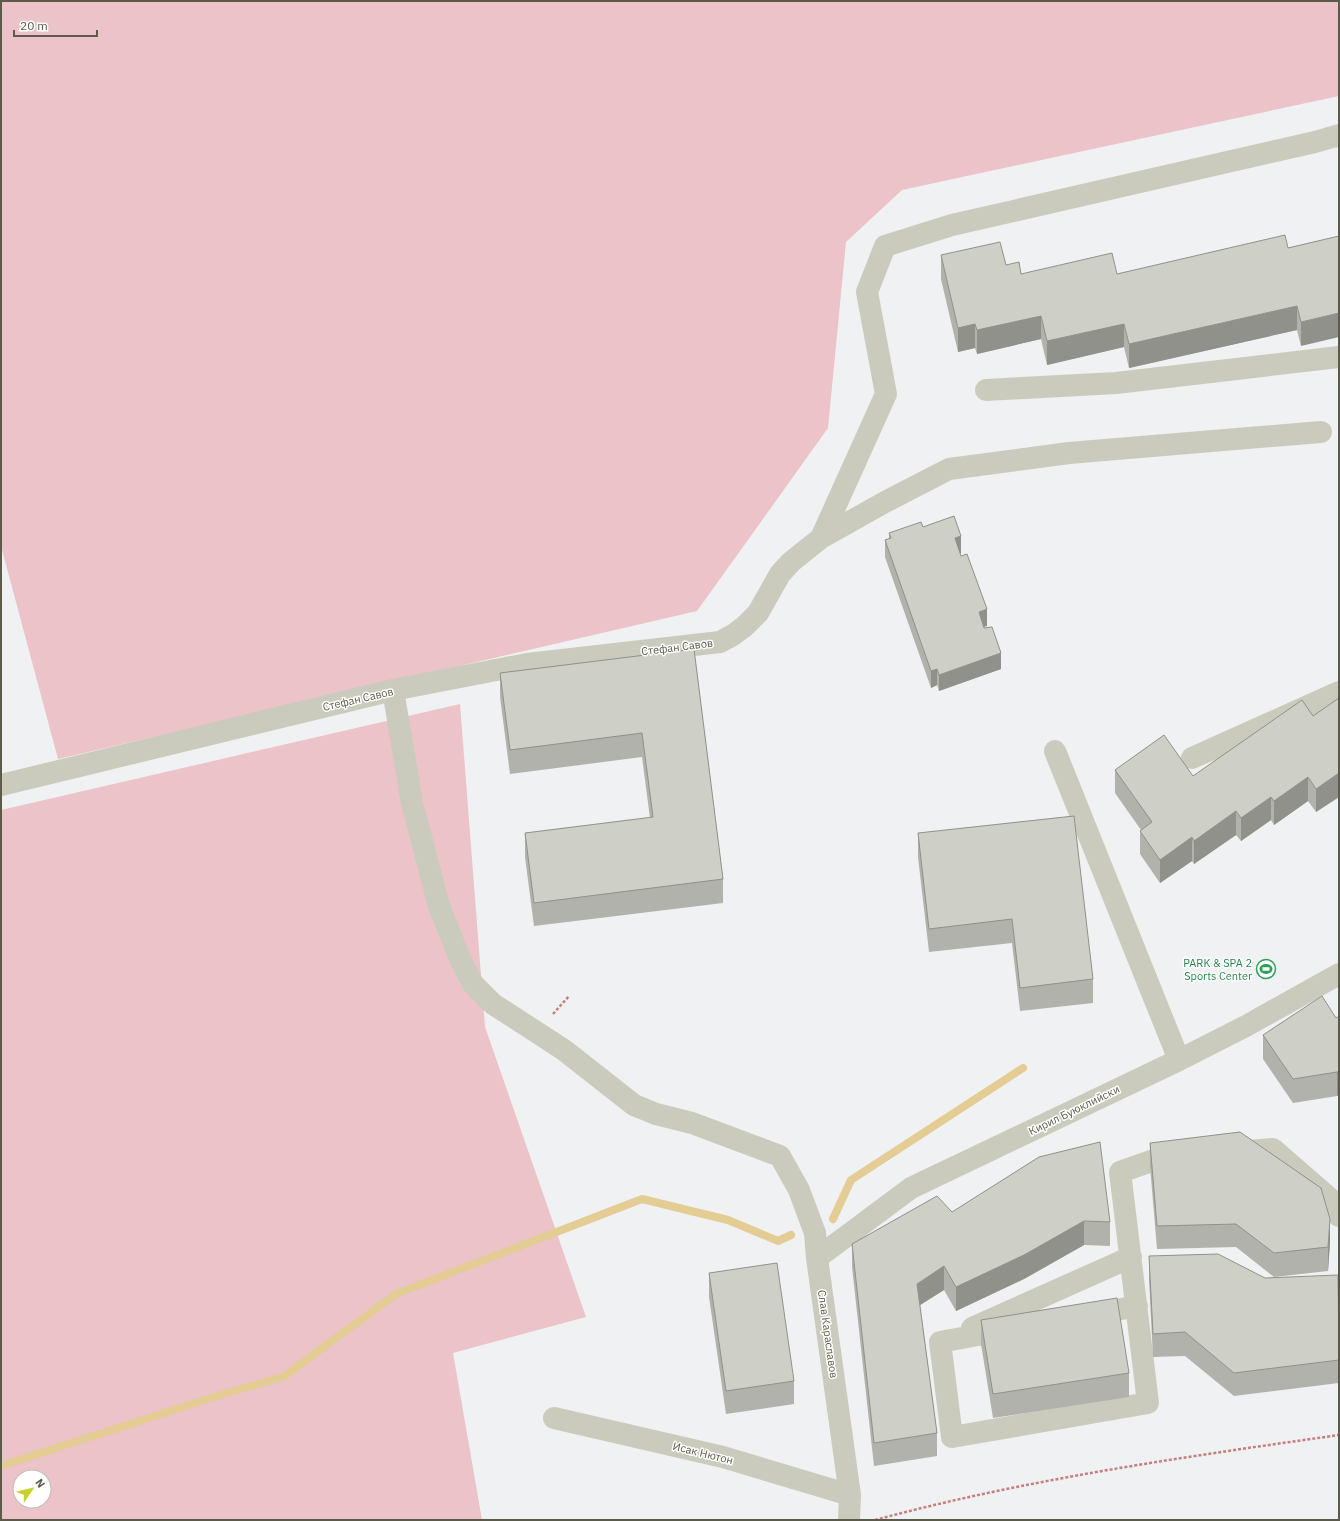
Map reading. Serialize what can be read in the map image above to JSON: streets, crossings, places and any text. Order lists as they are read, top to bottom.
{
  "streets": {
    "street": [
      "Стефан Савов",
      "Кирил Буюклийски",
      "Слав Караславов",
      "Исак Нютон"
    ]
  },
  "crossings": [
    ["Стефан Савов", "Слав Караславов"],
    ["Кирил Буюклийски", "Слав Караславов"],
    ["Слав Караславов", "Исак Нютон"]
  ],
  "places": {
    "sports": ["PARK & SPA 2 Sports Center"]
  },
  "scale_bar": "20 m",
  "north": "top right"
}
